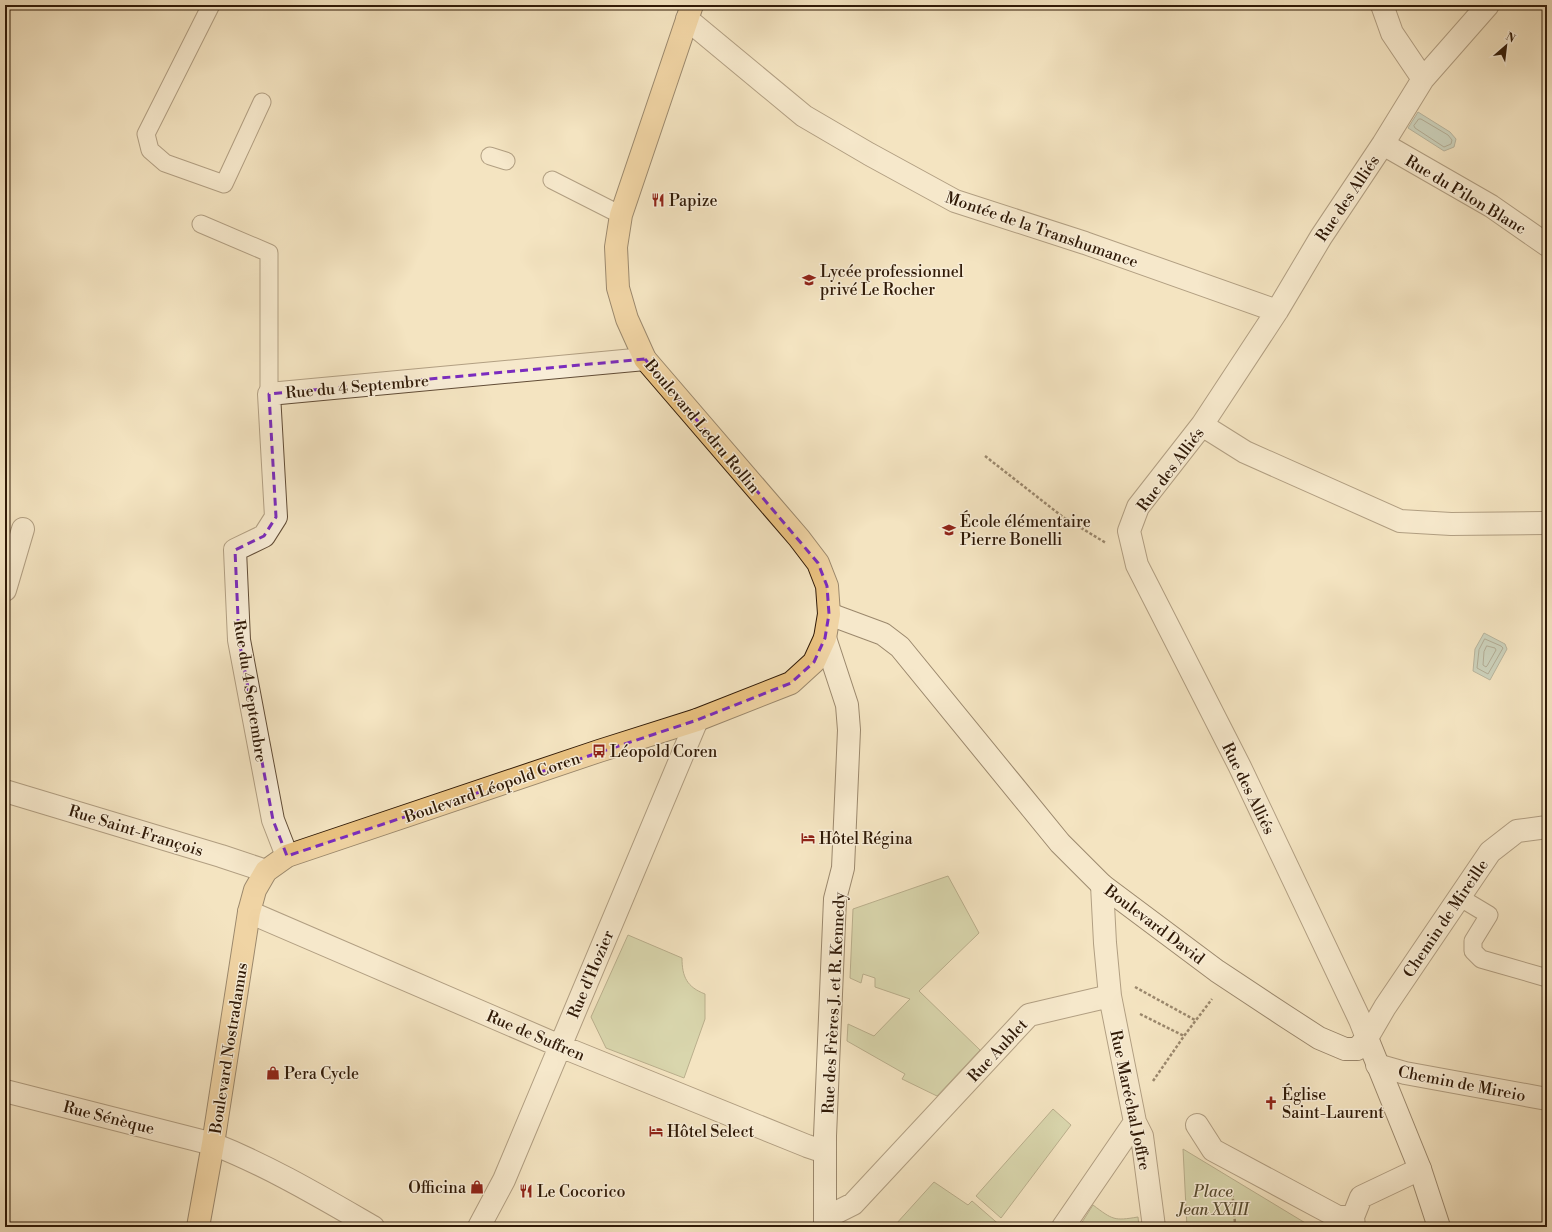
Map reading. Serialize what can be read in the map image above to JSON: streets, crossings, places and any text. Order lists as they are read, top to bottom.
{
  "streets": {
    "main road": ["Boulevard Ledru Rollin", "Boulevard Léopold Coren", "Boulevard Nostradamus"],
    "street": [
      "Rue du Pilon Blanc",
      "Rue des Alliés",
      "Montée de la Transhumance",
      "Rue du 4 Septembre",
      "Rue Saint-François",
      "Chemin de Mireille",
      "Boulevard David",
      "Rue d'Hozier",
      "Rue des Frères J. et R. Kennedy",
      "Rue de Suffren",
      "Rue Aublet",
      "Chemin de Mireio",
      "Rue Maréchal Joffre",
      "Rue Sénèque"
    ]
  },
  "crossings": [
    ["Rue du Pilon Blanc", "Rue des Alliés"],
    ["Rue des Alliés", "Montée de la Transhumance"],
    ["Rue des Alliés", "Chemin de Mireille"],
    ["Rue des Alliés", "Boulevard David"],
    ["Montée de la Transhumance", "Boulevard Ledru Rollin"],
    ["Rue du 4 Septembre", "Boulevard Ledru Rollin"],
    ["Rue du 4 Septembre", "Boulevard Léopold Coren"],
    ["Boulevard Ledru Rollin", "Boulevard Léopold Coren"],
    ["Boulevard Léopold Coren", "Rue Saint-François"],
    ["Boulevard Léopold Coren", "Boulevard David"],
    ["Boulevard Léopold Coren", "Rue d'Hozier"],
    ["Boulevard Léopold Coren", "Rue des Frères J. et R. Kennedy"],
    ["Boulevard Léopold Coren", "Boulevard Nostradamus"],
    ["Rue Saint-François", "Boulevard Nostradamus"],
    ["Chemin de Mireille", "Boulevard David"],
    ["Rue d'Hozier", "Rue de Suffren"],
    ["Rue des Frères J. et R. Kennedy", "Rue de Suffren"],
    ["Rue des Frères J. et R. Kennedy", "Rue Aublet"],
    ["Rue de Suffren", "Boulevard Nostradamus"],
    ["Boulevard Nostradamus", "Rue Sénèque"],
    ["Rue Aublet", "Rue Maréchal Joffre"]
  ],
  "parks": ["Place Jean XXIII"],
  "places": {
    "restaurant": ["Papize", "Le Cocorico"],
    "school or university": ["Lycée professionnel privé Le Rocher", "École élémentaire Pierre Bonelli"],
    "bus stop": ["Léopold Coren"],
    "hotel": ["Hôtel Régina", "Hôtel Select"],
    "shop": ["Pera Cycle", "Officina"],
    "church": ["Église Saint-Laurent"]
  },
  "north": "top right"
}
